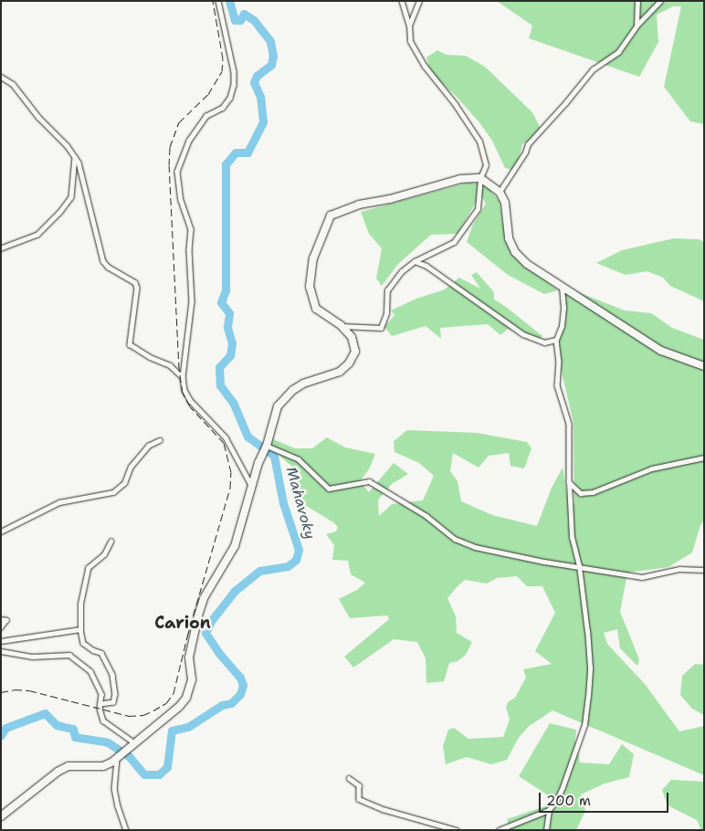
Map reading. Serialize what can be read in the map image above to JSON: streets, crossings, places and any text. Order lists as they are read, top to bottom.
{
  "districts": ["Carion"],
  "water": ["Mahavoky"],
  "scale_bar": "200 m"
}
